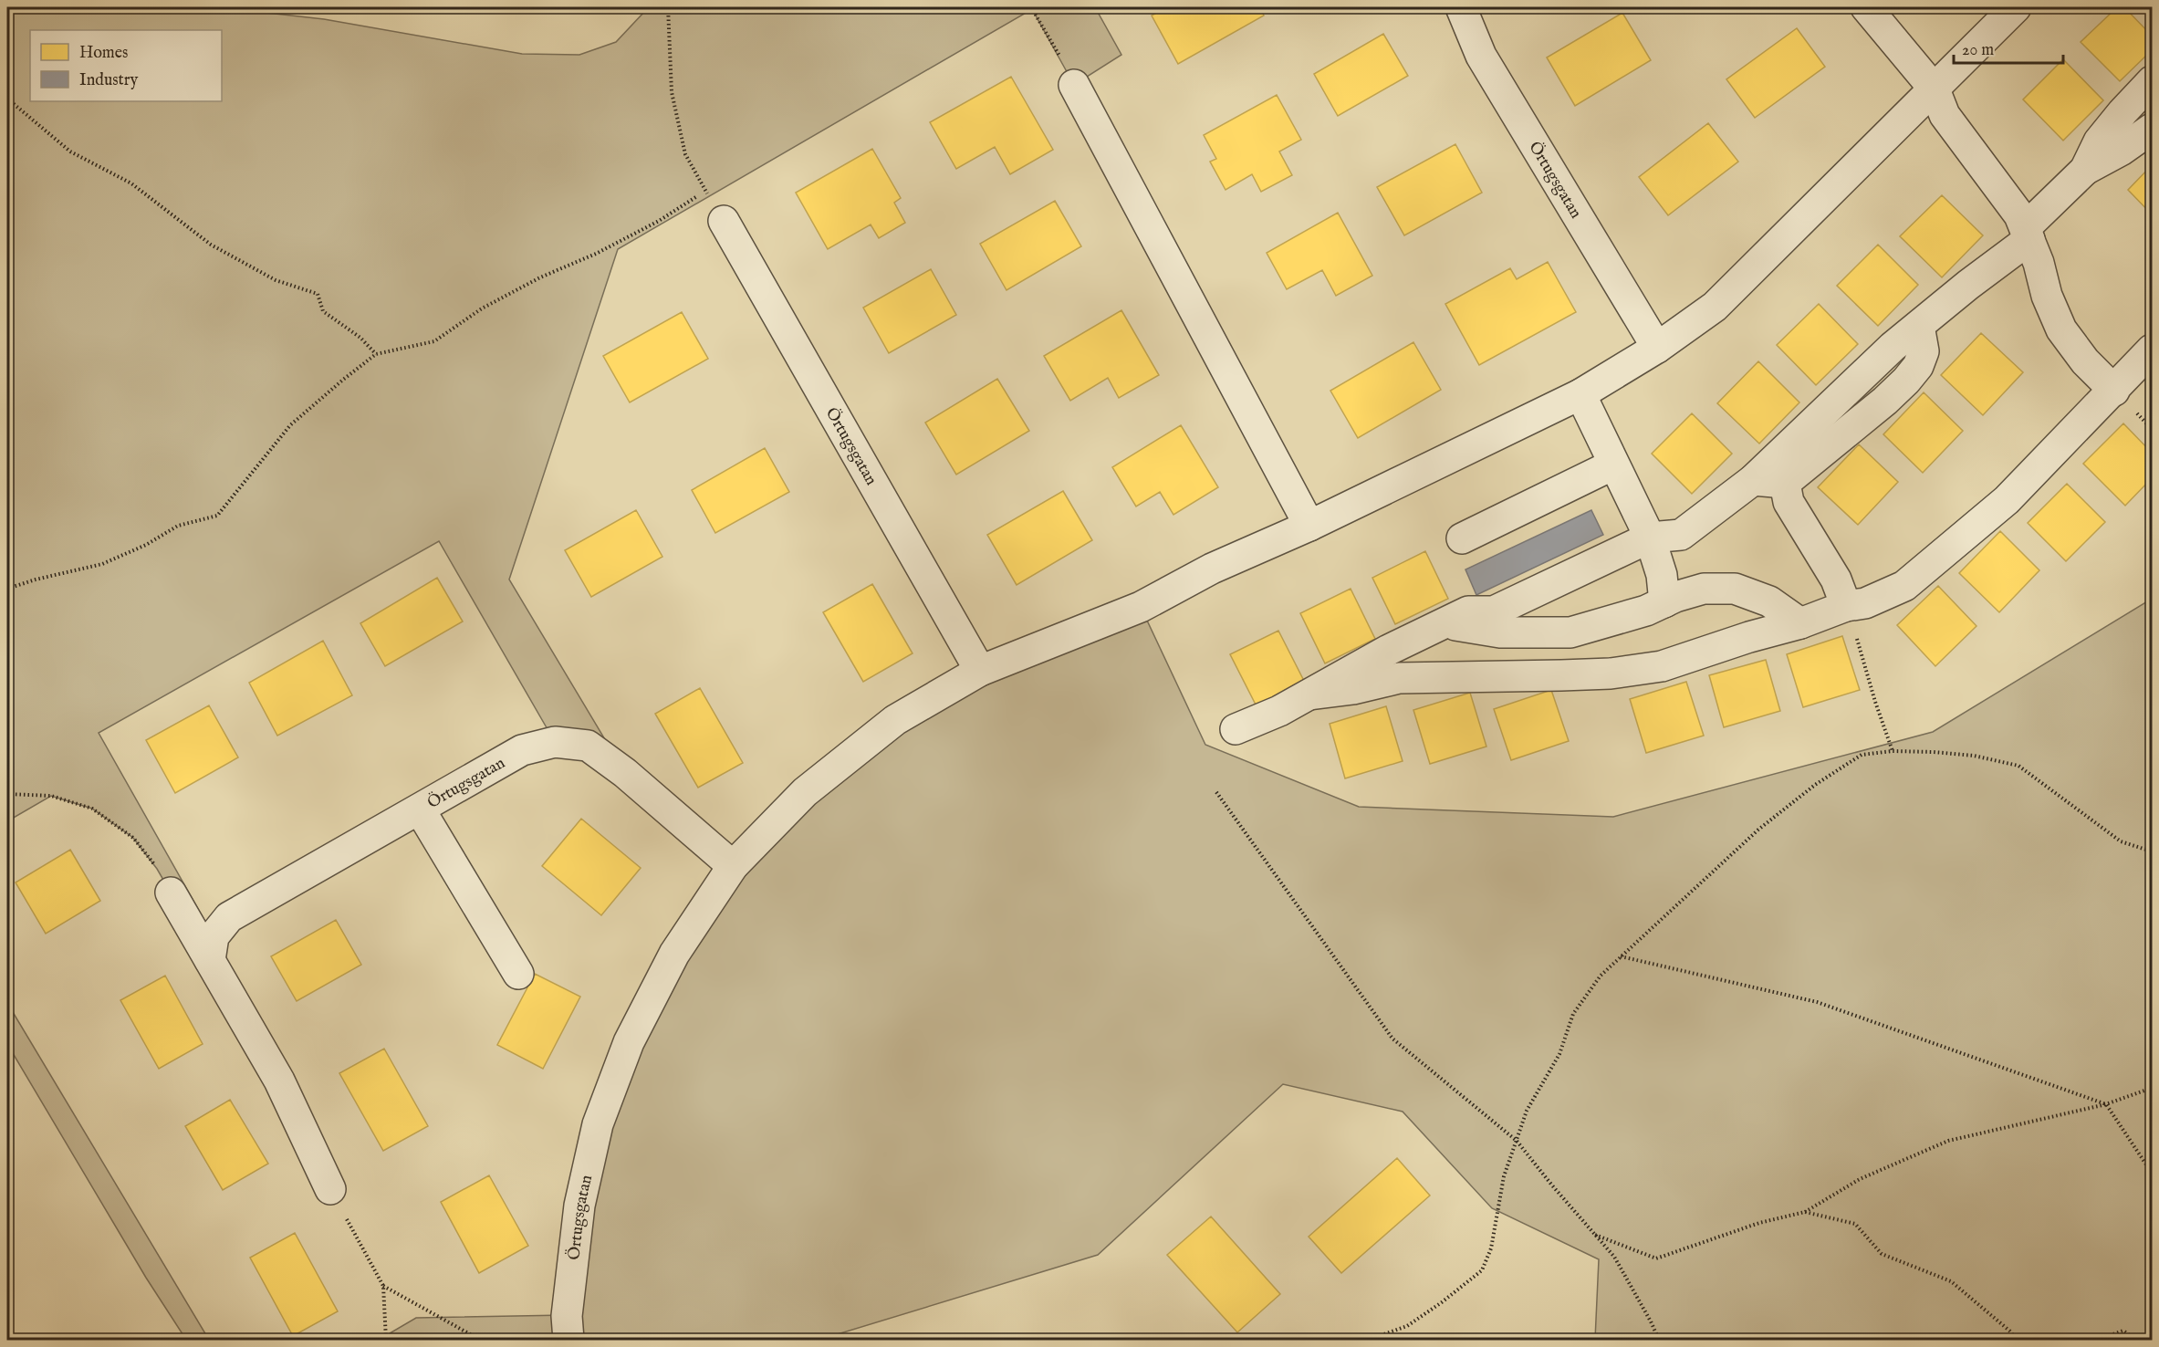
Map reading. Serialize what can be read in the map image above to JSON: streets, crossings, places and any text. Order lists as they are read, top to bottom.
{
  "streets": {
    "street": ["Örtugsgatan"]
  },
  "legend": ["Homes", "Industry"],
  "scale_bar": "20 m"
}
